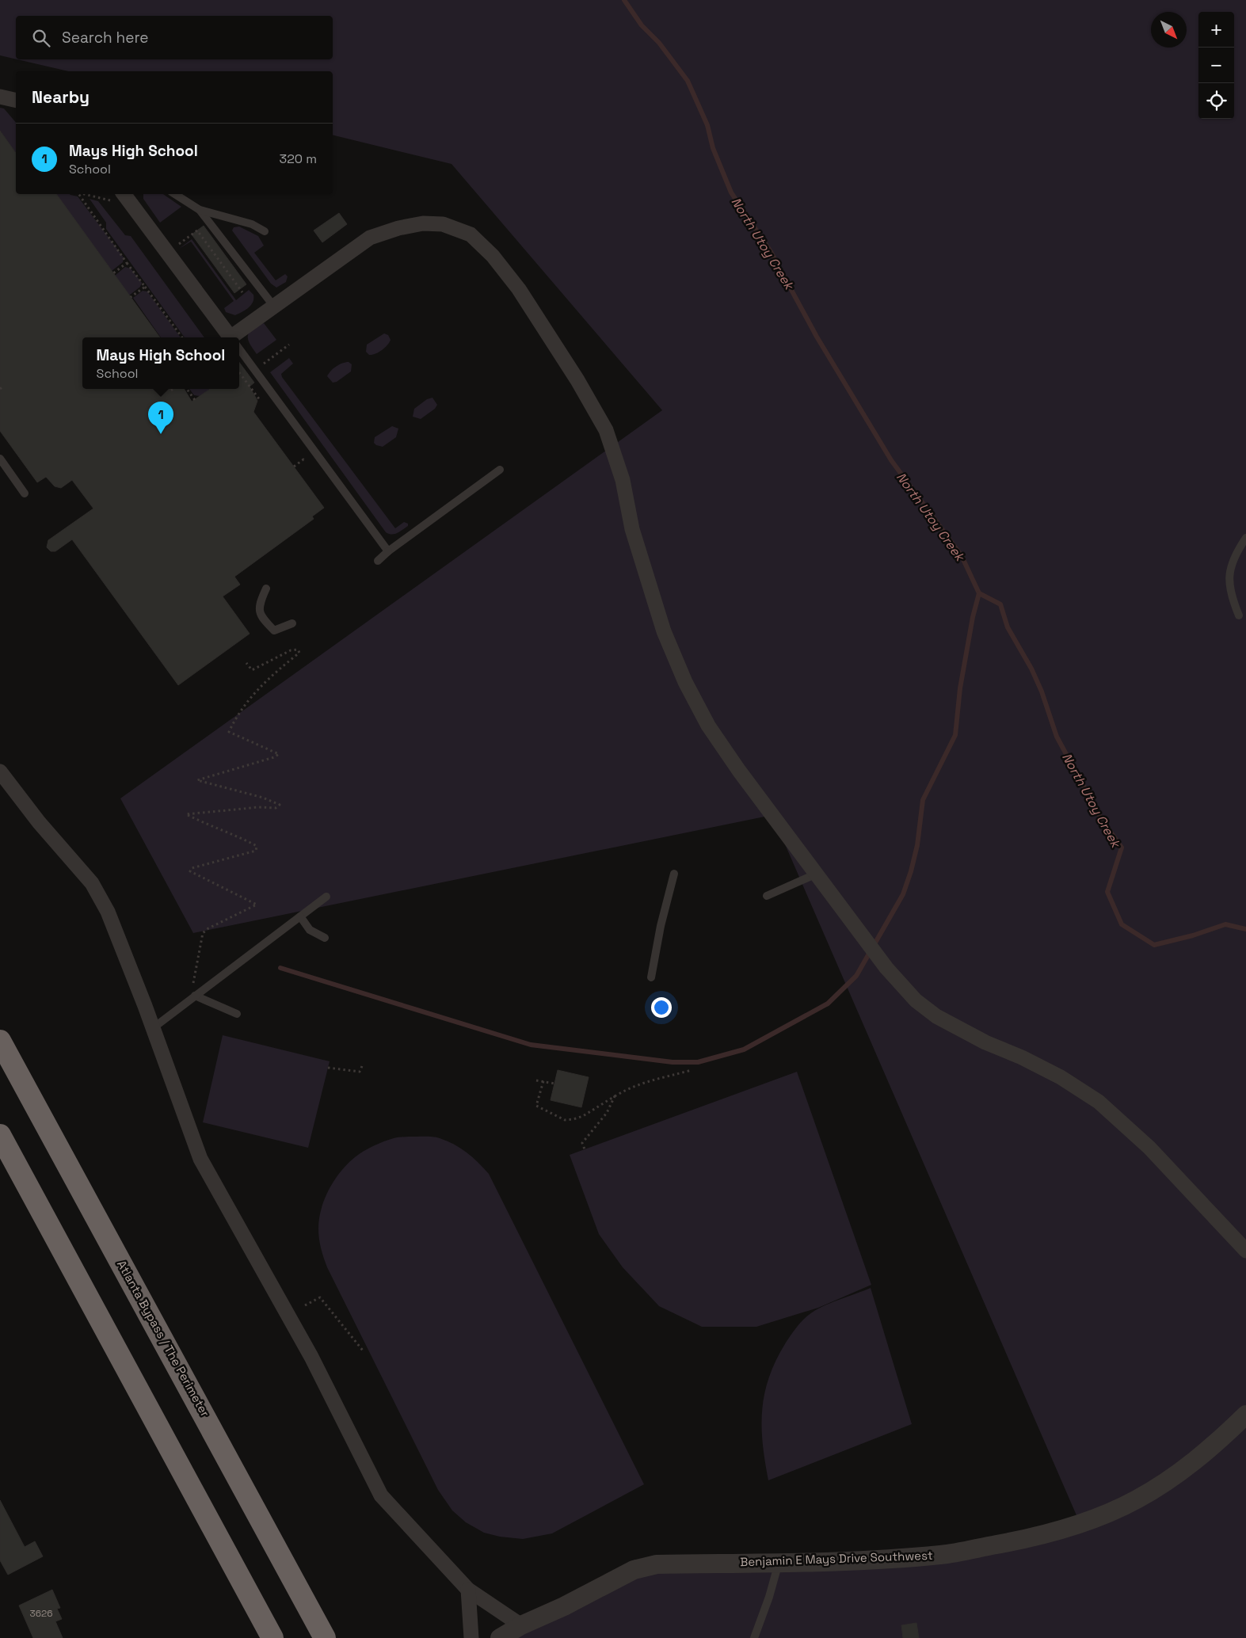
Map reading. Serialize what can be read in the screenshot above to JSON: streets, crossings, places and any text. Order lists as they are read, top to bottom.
{
  "streets": {
    "highway": ["Atlanta Bypass / The Perimeter"],
    "street": ["Benjamin E Mays Drive Southwest"]
  },
  "water": ["North Utoy Creek"],
  "house_numbers": ["3626"],
  "north": "bottom right",
  "page": {
    "map_buttons": ["+", "−"],
    "search": "Search here",
    "heading": "Nearby",
    "list": [
      {
        "mark": "1",
        "name": "Mays High School",
        "note": "School",
        "value": "320 m"
      }
    ],
    "popup": ["Mays High School", "School"],
    "pins": "1"
  }
}
